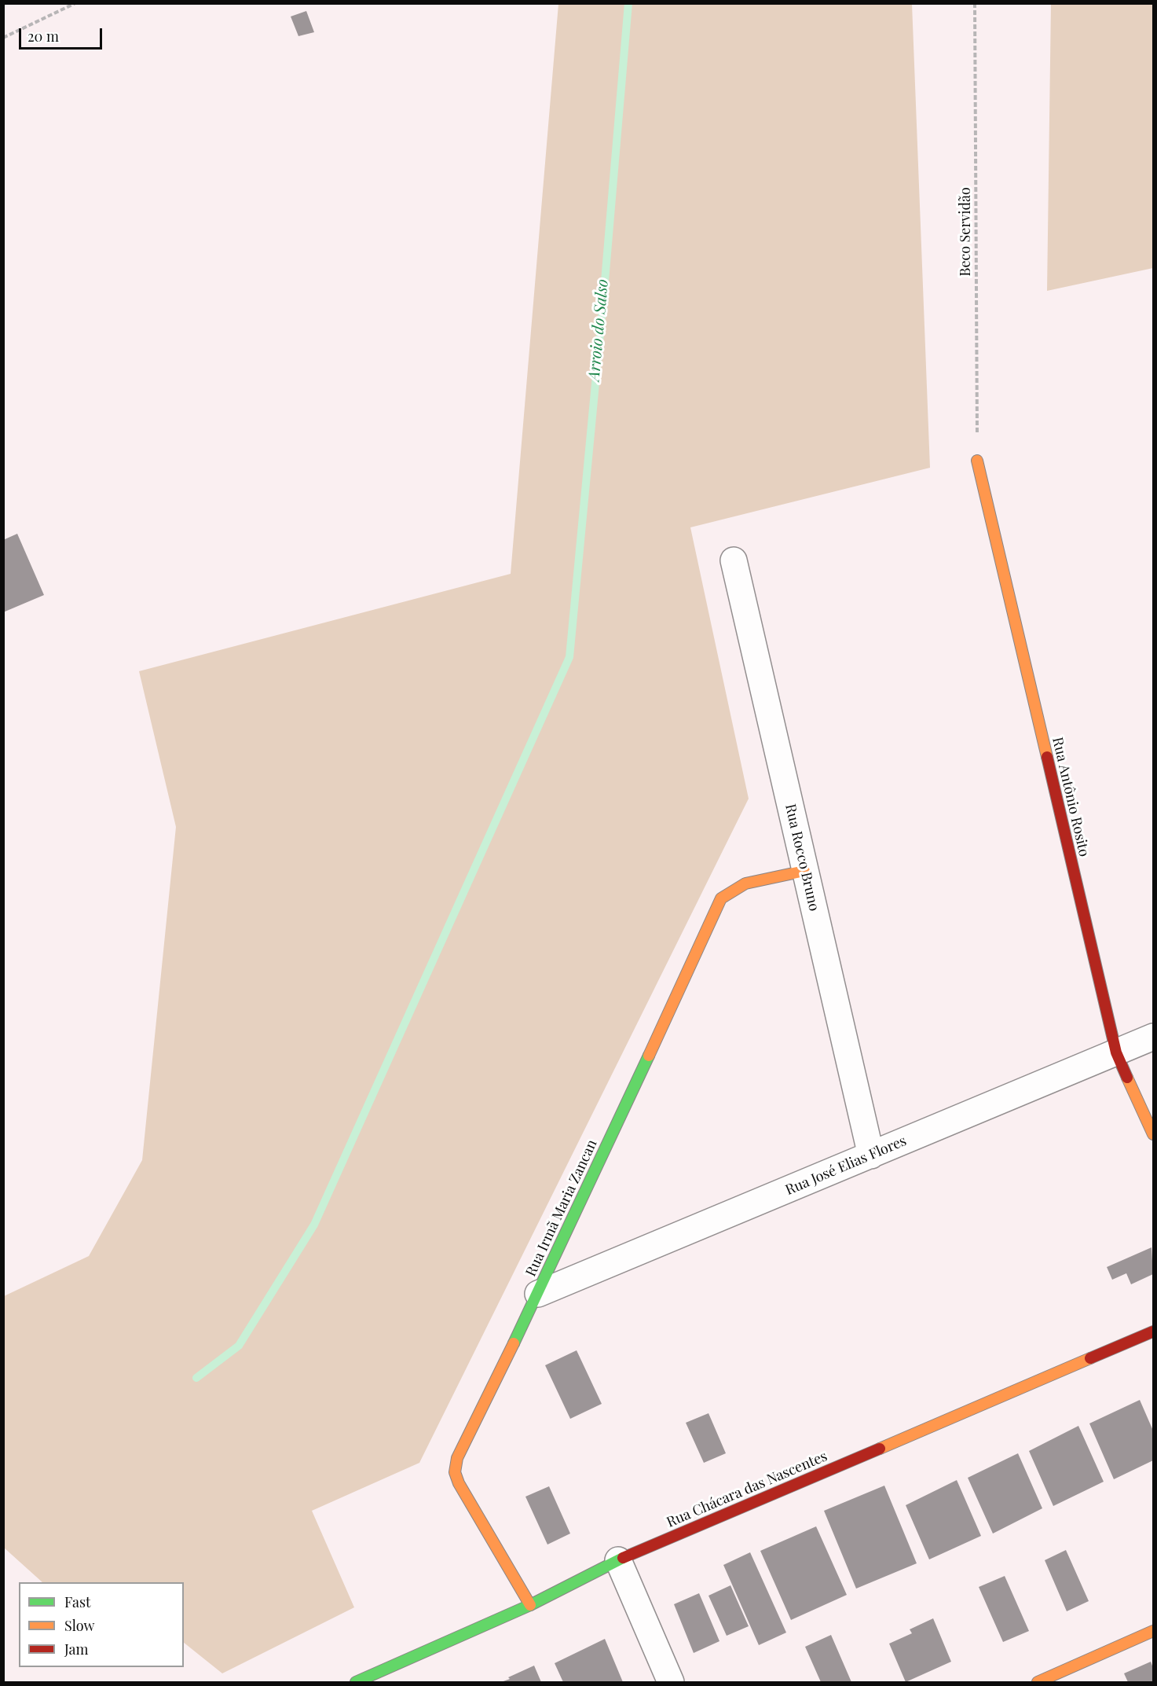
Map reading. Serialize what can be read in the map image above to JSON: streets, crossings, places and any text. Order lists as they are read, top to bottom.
{
  "streets": {
    "street": [
      "Rua Antônio Rosito",
      "Rua Rocco Bruno",
      "Rua José Elias Flores",
      "Rua Irmã Maria Zancan",
      "Rua Chácara das Nascentes"
    ],
    "path": ["Beco Servidão"]
  },
  "crossings": [
    ["Beco Servidão", "Rua Antônio Rosito"],
    ["Rua Antônio Rosito", "Rua José Elias Flores"],
    ["Rua Rocco Bruno", "Rua José Elias Flores"],
    ["Rua Rocco Bruno", "Rua Irmã Maria Zancan"],
    ["Rua José Elias Flores", "Rua Irmã Maria Zancan"],
    ["Rua Irmã Maria Zancan", "Rua Chácara das Nascentes"]
  ],
  "water": ["Arroio do Salso"],
  "legend": ["Fast", "Slow", "Jam"],
  "scale_bar": "20 m"
}
